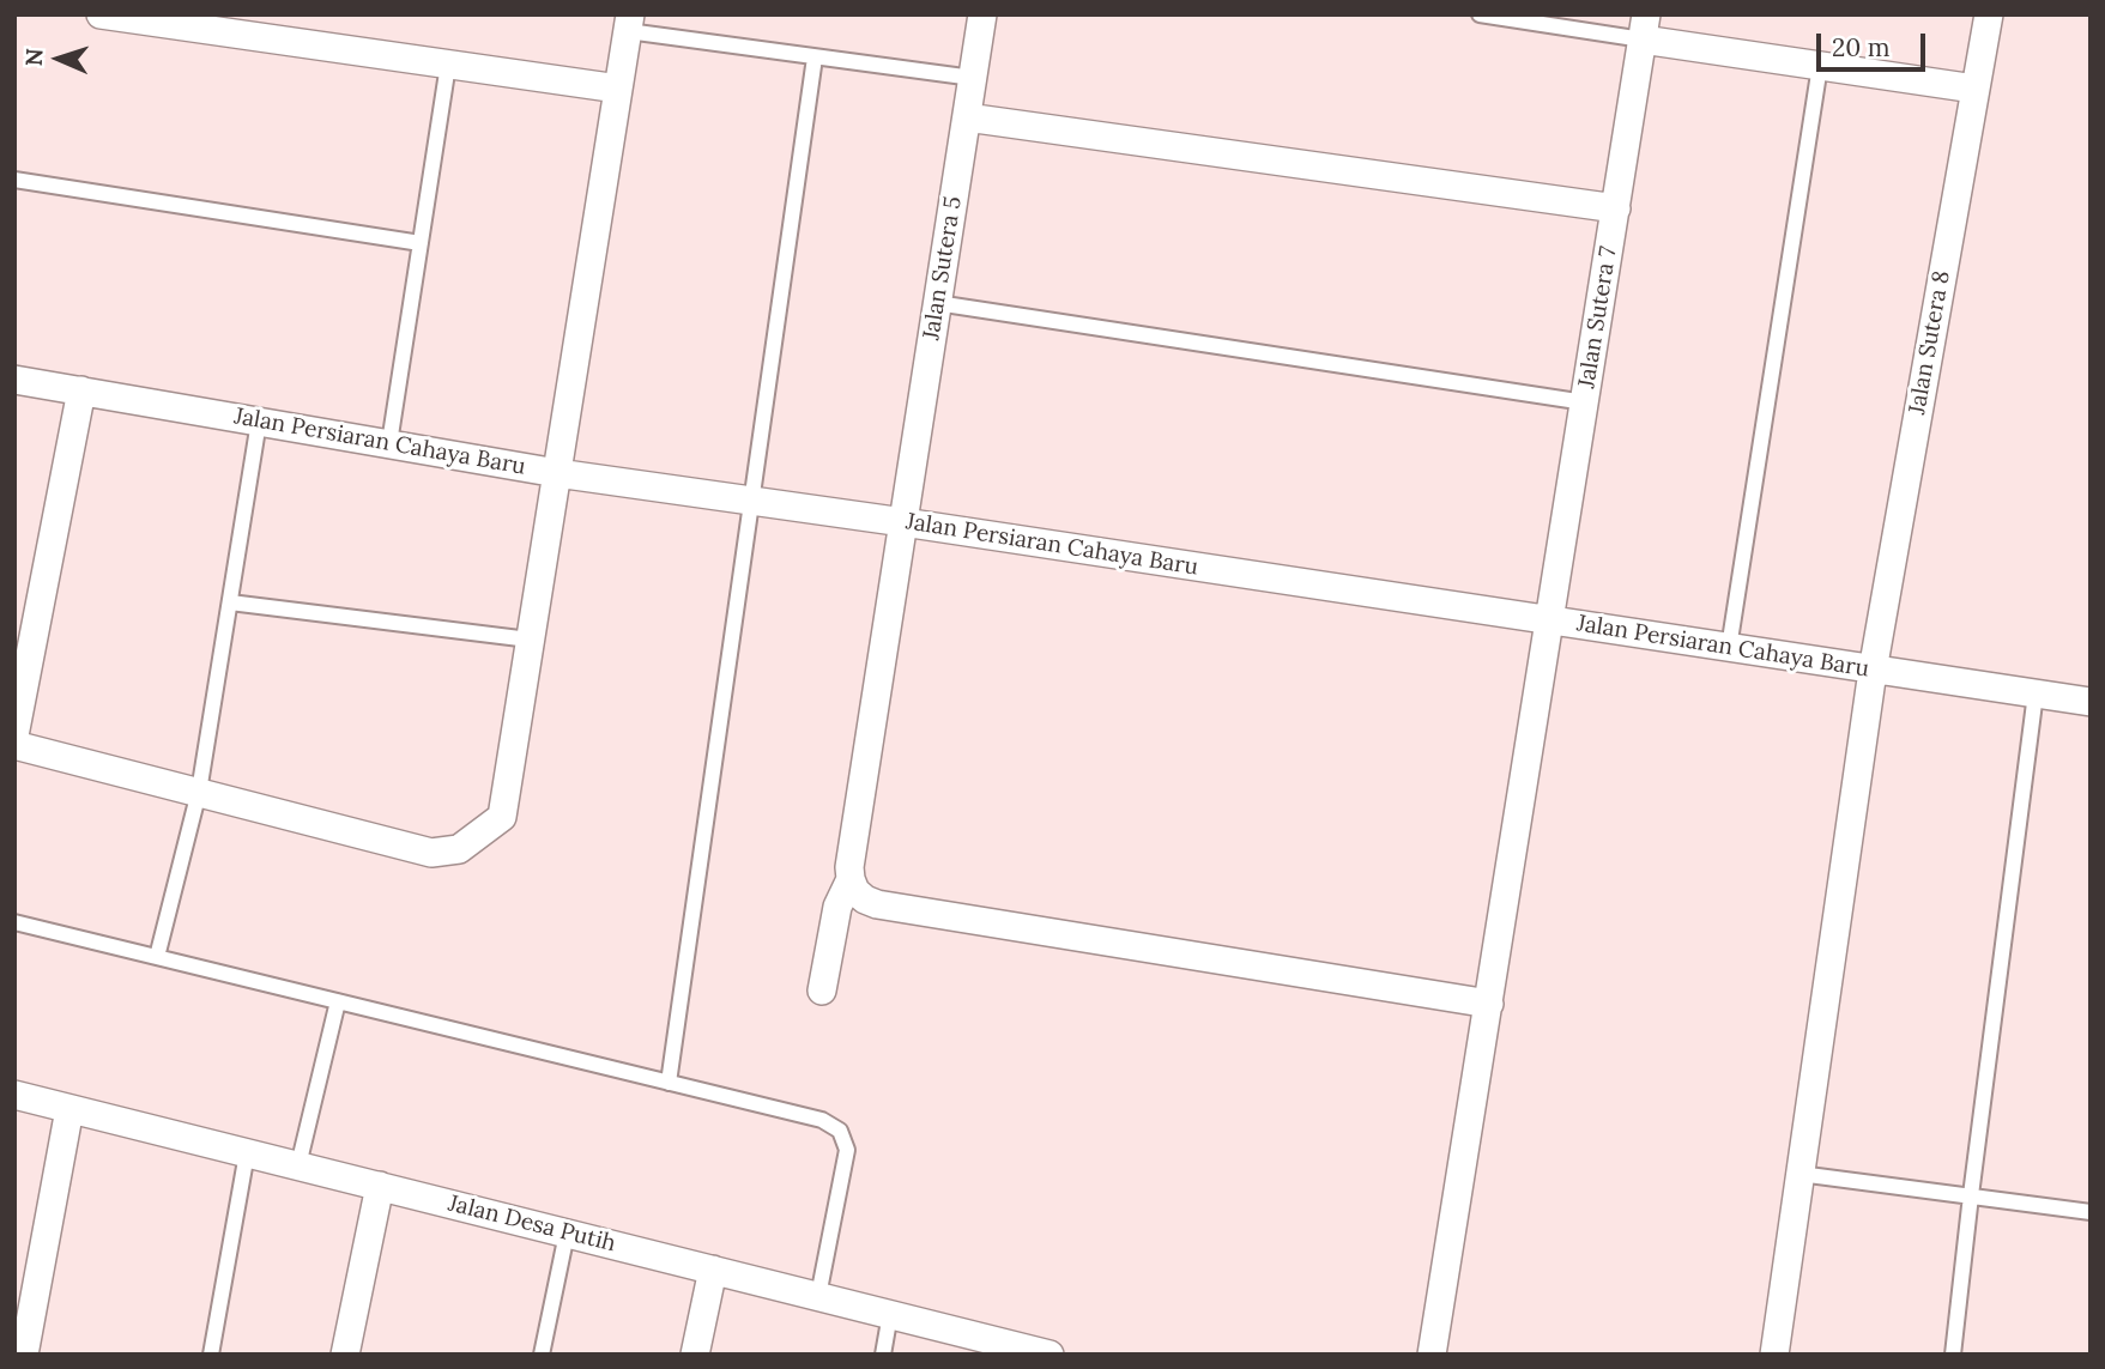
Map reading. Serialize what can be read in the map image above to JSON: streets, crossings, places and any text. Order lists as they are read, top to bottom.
{
  "streets": {
    "street": [
      "Jalan Sutera 5",
      "Jalan Sutera 7",
      "Jalan Sutera 8",
      "Jalan Persiaran Cahaya Baru",
      "Jalan Desa Putih"
    ]
  },
  "crossings": [
    ["Jalan Sutera 5", "Jalan Persiaran Cahaya Baru"],
    ["Jalan Sutera 7", "Jalan Persiaran Cahaya Baru"],
    ["Jalan Sutera 8", "Jalan Persiaran Cahaya Baru"]
  ],
  "scale_bar": "20 m",
  "north": "left"
}
